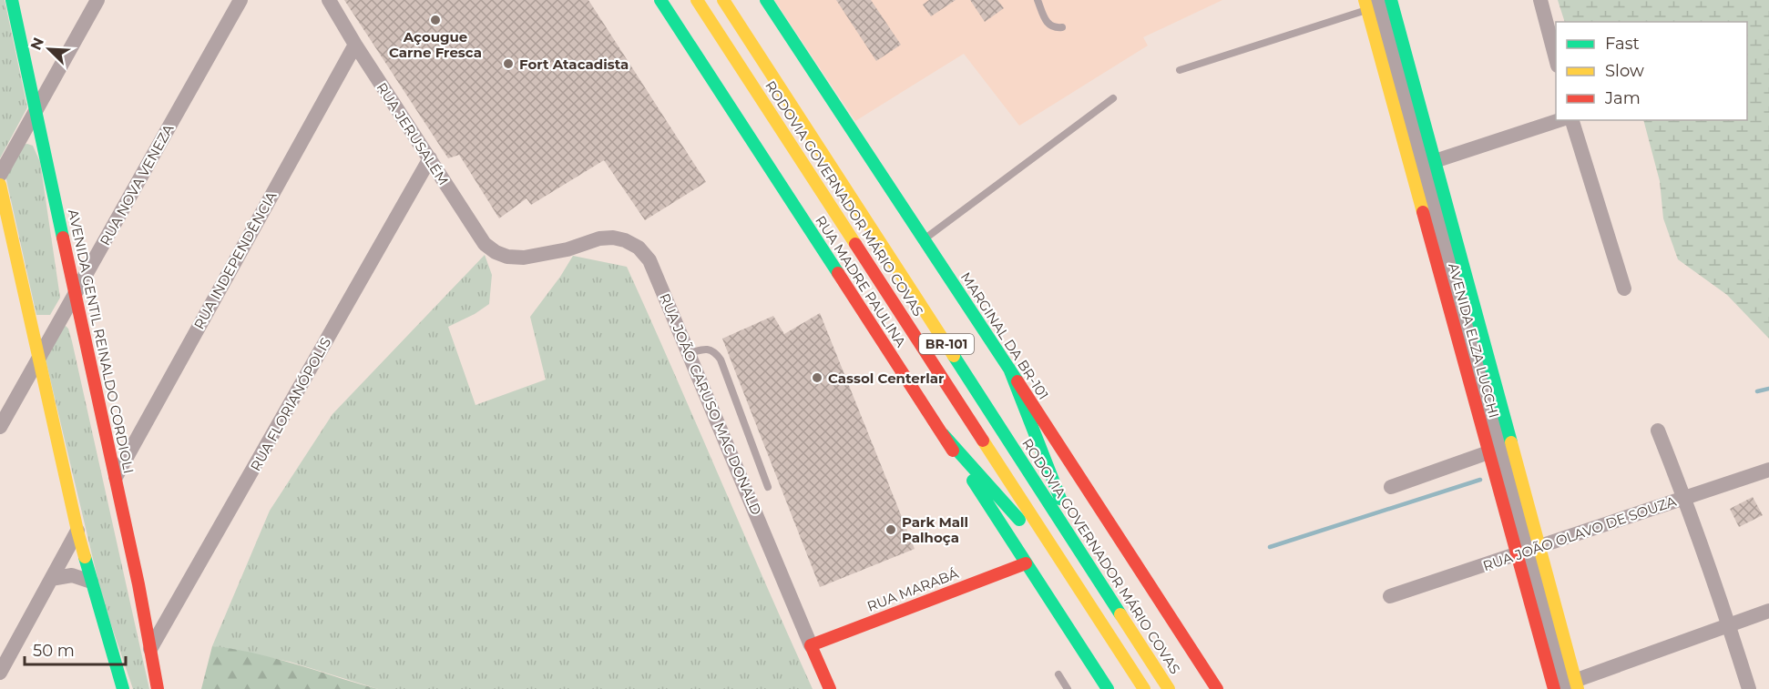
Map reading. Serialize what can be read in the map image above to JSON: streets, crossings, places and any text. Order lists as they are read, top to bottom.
{
  "streets": {
    "main road": [
      "RODOVIA GOVERNADOR MÁRIO COVAS",
      "RUA MADRE PAULINA",
      "MARGINAL DA BR-101",
      "AVENIDA ELZA LUCCHI",
      "AVENIDA GENTIL REINALDO CORDIOLI",
      "BR-101",
      "RUA JOÃO CARUSO MAC DONALD",
      "RUA MARABÁ"
    ],
    "street": [
      "RUA JERUSALÉM",
      "RUA NOVA VENEZA",
      "RUA INDEPENDÊNCIA",
      "RUA FLORIANÓPOLIS",
      "RUA JOÃO OLAVO DE SOUZA"
    ]
  },
  "crossings": [
    ["RUA JERUSALÉM", "RUA INDEPENDÊNCIA"],
    ["RUA JERUSALÉM", "RUA FLORIANÓPOLIS"],
    ["RUA JERUSALÉM", "RUA JOÃO CARUSO MAC DONALD"],
    ["RUA NOVA VENEZA", "AVENIDA GENTIL REINALDO CORDIOLI"],
    ["RUA INDEPENDÊNCIA", "AVENIDA GENTIL REINALDO CORDIOLI"],
    ["RUA MADRE PAULINA", "RUA MARABÁ"],
    ["AVENIDA ELZA LUCCHI", "RUA JOÃO OLAVO DE SOUZA"],
    ["AVENIDA GENTIL REINALDO CORDIOLI", "RUA FLORIANÓPOLIS"],
    ["RUA JOÃO CARUSO MAC DONALD", "RUA MARABÁ"]
  ],
  "places": [
    "Açougue Carne Fresca",
    "Fort Atacadista",
    "Cassol Centerlar",
    "Park Mall Palhoça"
  ],
  "legend": ["Fast", "Slow", "Jam"],
  "scale_bar": "50 m",
  "north": "top left"
}
